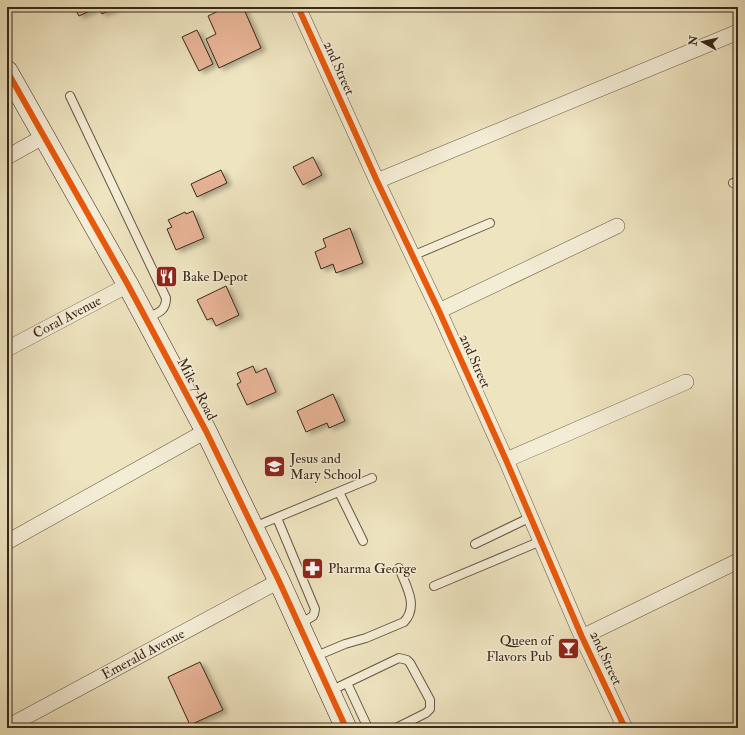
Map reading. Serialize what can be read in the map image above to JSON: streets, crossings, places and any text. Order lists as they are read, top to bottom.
{
  "streets": {
    "street": [
      "2nd Street",
      "Coral Avenue",
      "Mile 7 Road",
      "Emerald Avenue"
    ]
  },
  "crossings": [
    ["Coral Avenue", "Mile 7 Road"],
    ["Mile 7 Road", "Emerald Avenue"]
  ],
  "places": {
    "restaurant": ["Bake Depot"],
    "school or university": ["Jesus and Mary School"],
    "pharmacy": ["Pharma George"],
    "bar": ["Queen of Flavors Pub"]
  },
  "north": "left"
}
